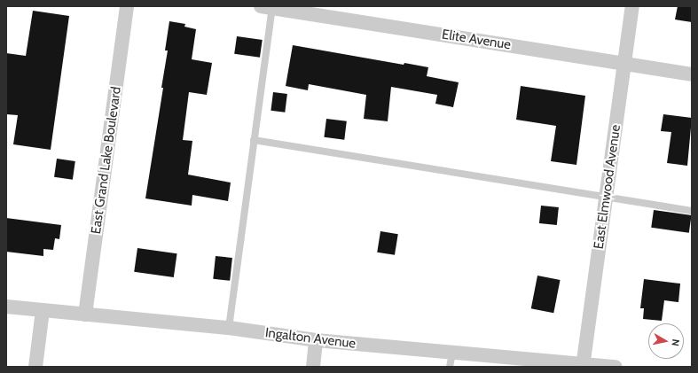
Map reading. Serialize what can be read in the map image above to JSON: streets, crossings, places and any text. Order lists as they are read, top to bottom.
{
  "streets": {
    "street": [
      "Elite Avenue",
      "East Grand Lake Boulevard",
      "East Elmwood Avenue",
      "Ingalton Avenue"
    ]
  },
  "crossings": [
    ["Elite Avenue", "East Elmwood Avenue"],
    ["East Grand Lake Boulevard", "Ingalton Avenue"],
    ["East Elmwood Avenue", "Ingalton Avenue"]
  ],
  "north": "right"
}
